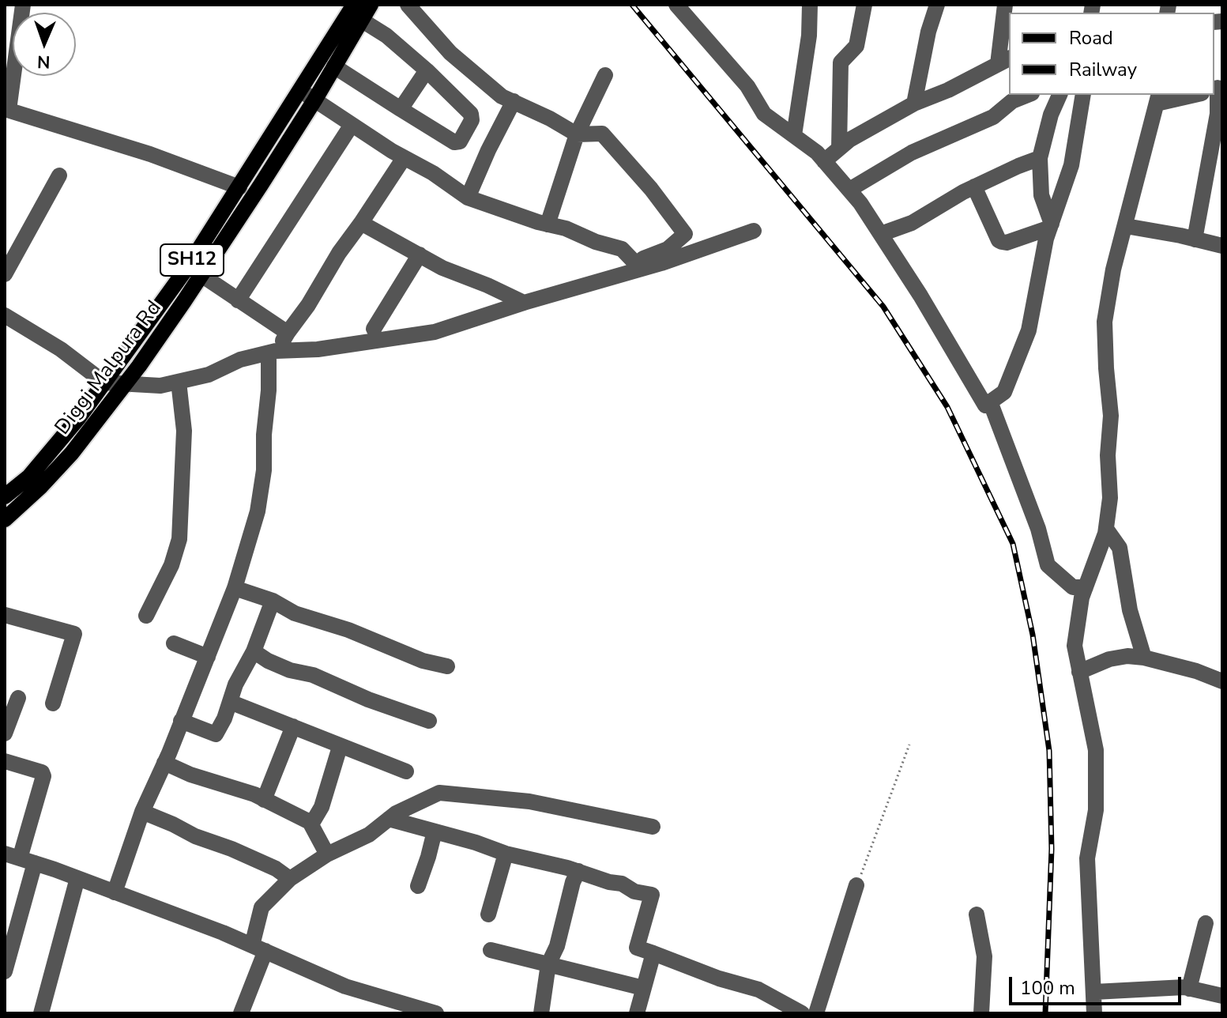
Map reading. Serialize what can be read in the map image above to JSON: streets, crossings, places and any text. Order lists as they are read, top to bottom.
{
  "streets": {
    "main road": ["SH12", "Diggi Malpura Rd"]
  },
  "legend": ["Road", "Railway"],
  "scale_bar": "100 m",
  "north": "bottom"
}
